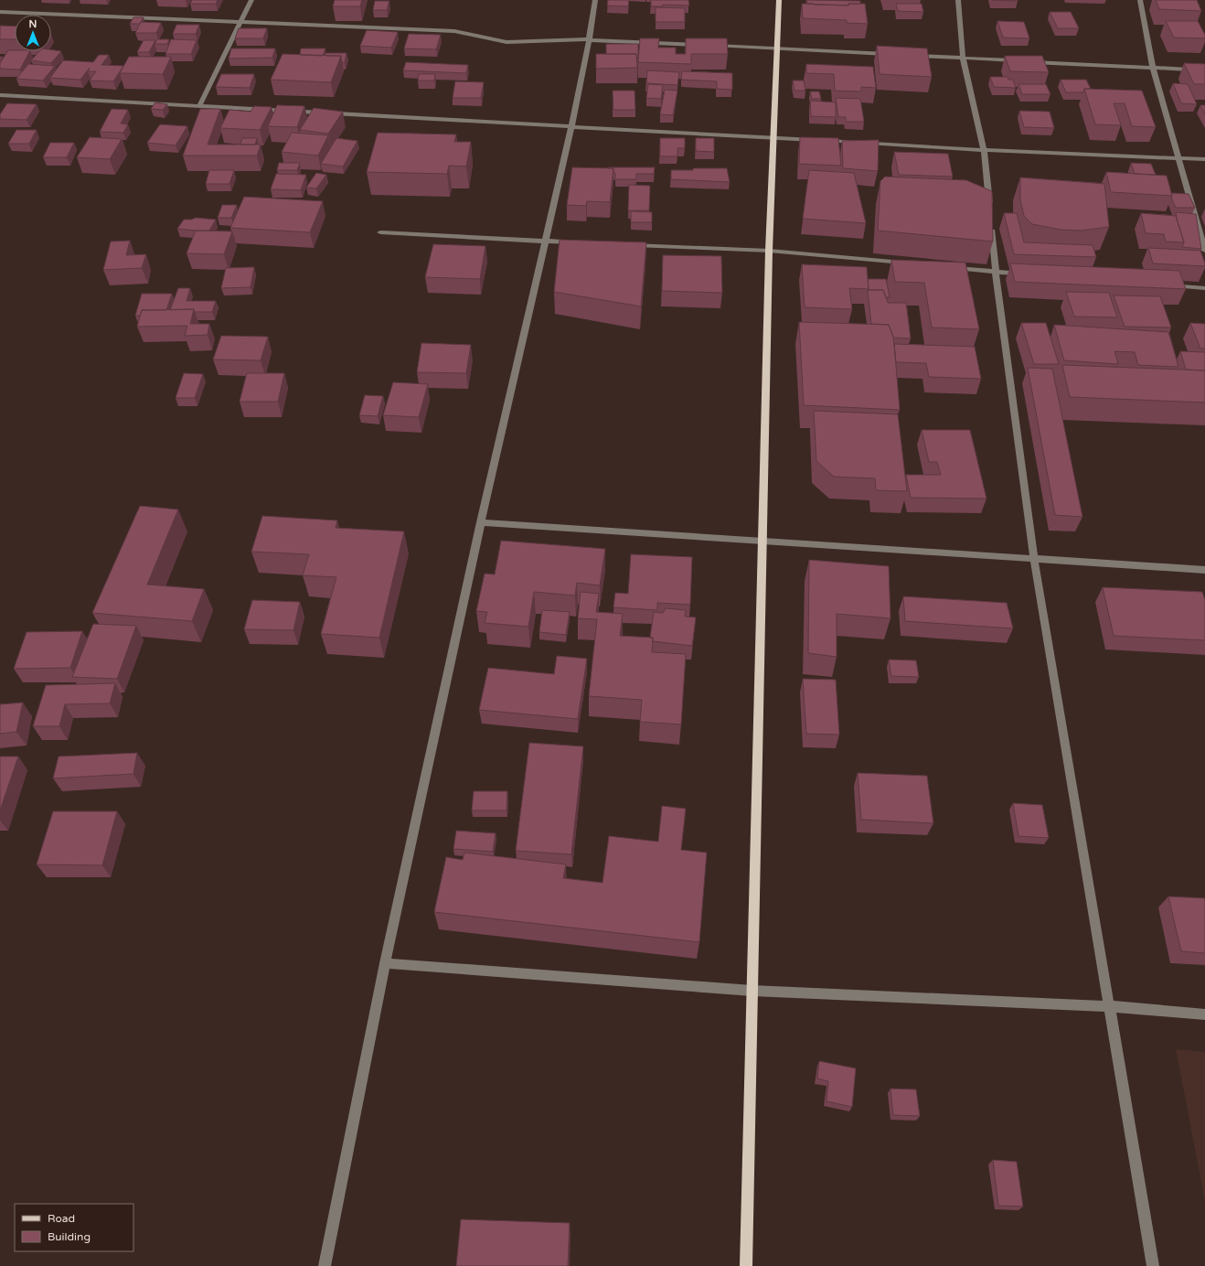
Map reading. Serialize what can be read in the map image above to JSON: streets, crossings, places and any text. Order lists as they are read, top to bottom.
{
  "legend": ["Road", "Building"],
  "north": "top"
}
